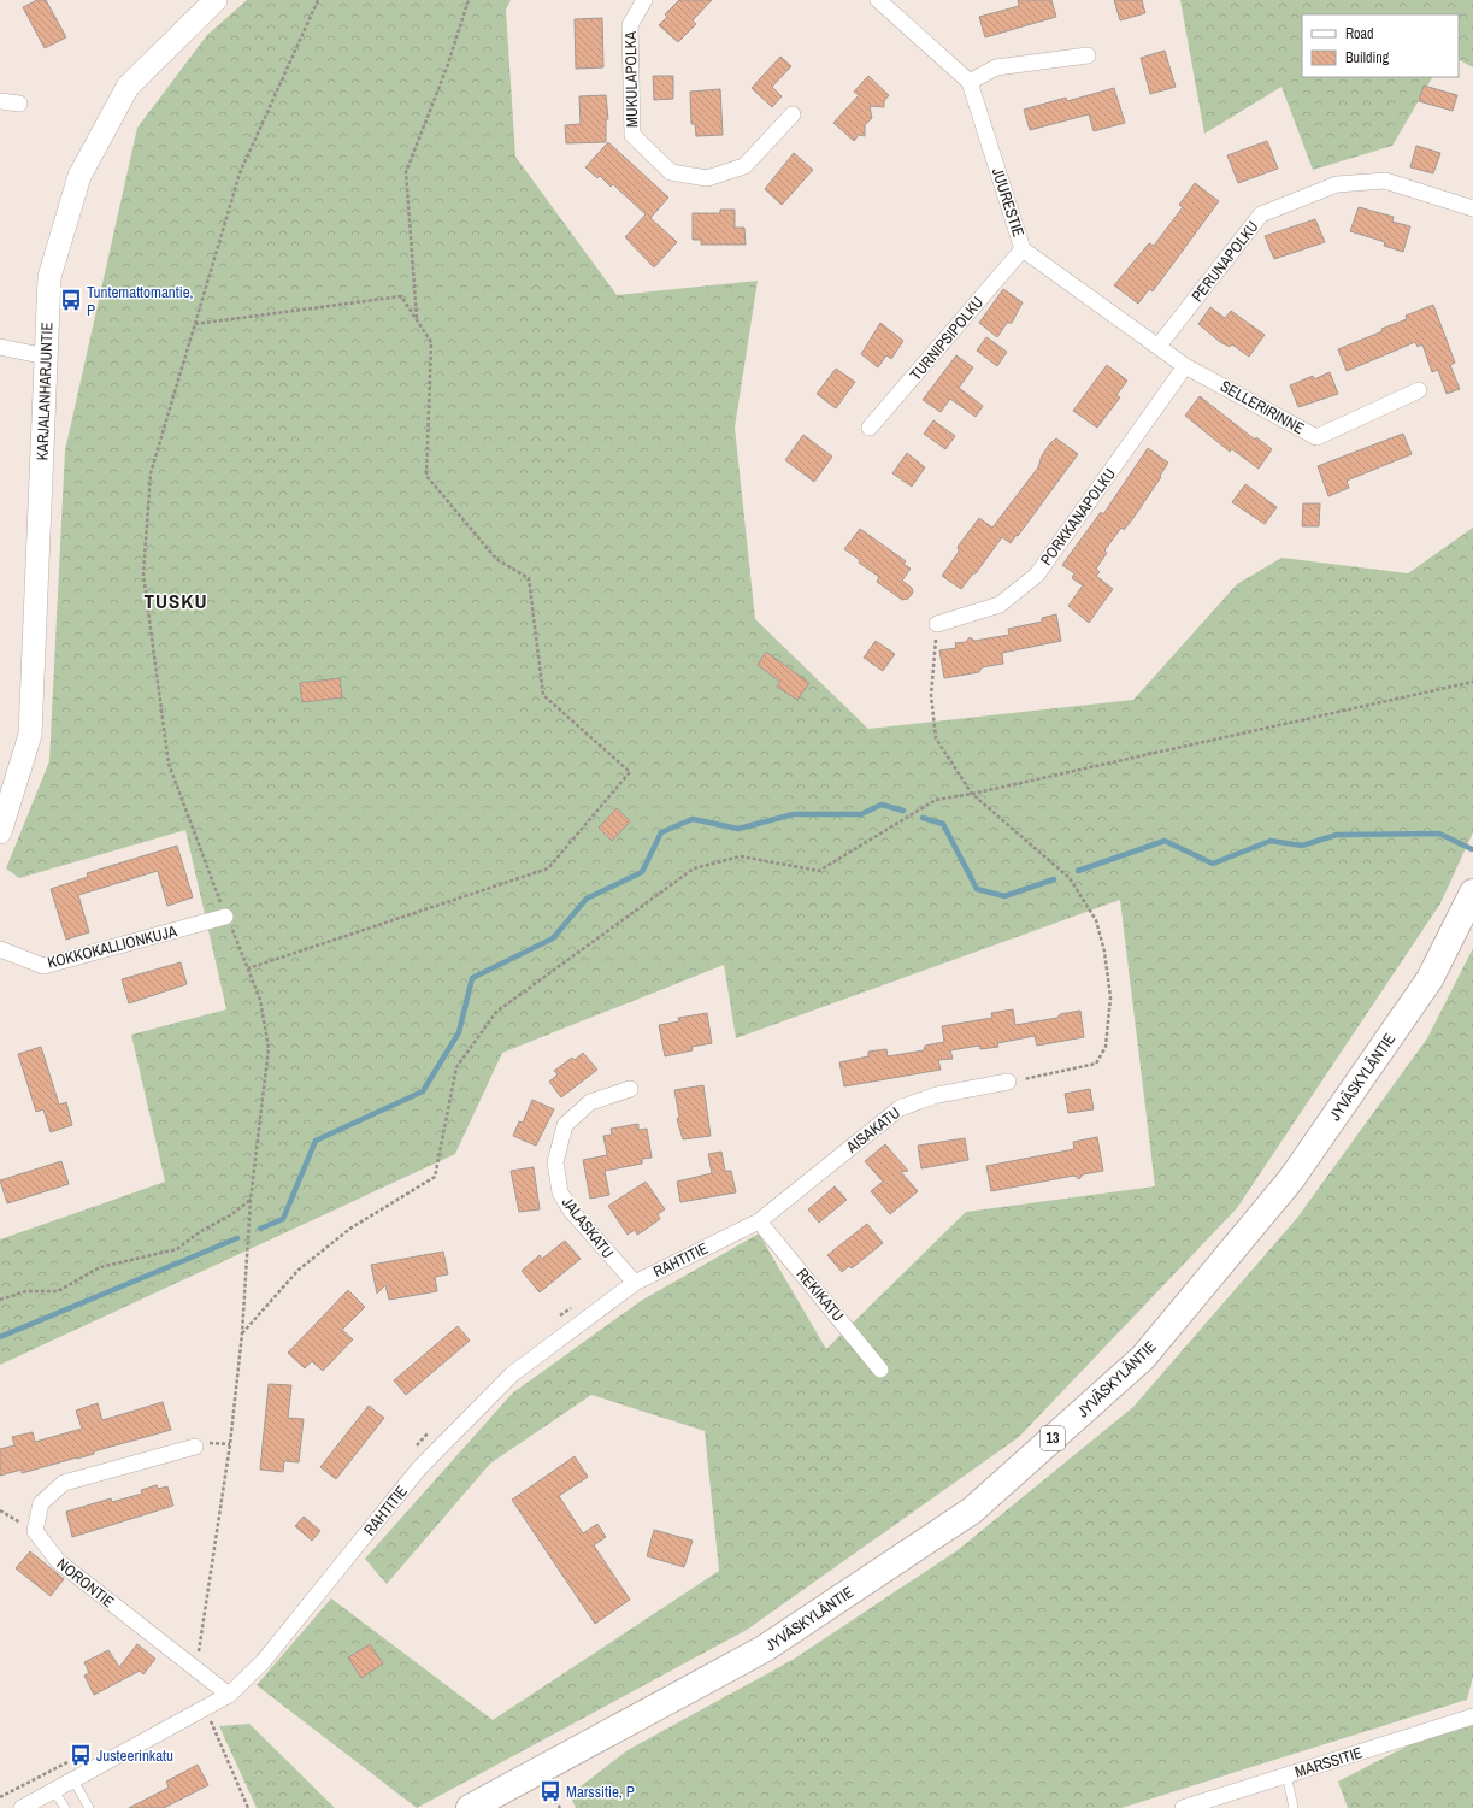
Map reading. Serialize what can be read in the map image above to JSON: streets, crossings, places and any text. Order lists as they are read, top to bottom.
{
  "streets": {
    "highway": ["JYVÄSKYLÄNTIE", "13"],
    "street": [
      "MUKULAPOLKA",
      "JUURESTIE",
      "PERUNAPOLKU",
      "TURNIPSIPOLKU",
      "KARJALANHARJUNTIE",
      "SELLERIRINNE",
      "PORKKANAPOLKU",
      "KOKKOKALLIONKUJA",
      "AISAKATU",
      "JALASKATU",
      "RAHTITIE",
      "REKIKATU",
      "NORONTIE",
      "MARSSITIE"
    ]
  },
  "crossings": [
    ["JUURESTIE", "PERUNAPOLKU"],
    ["JUURESTIE", "TURNIPSIPOLKU"],
    ["JUURESTIE", "SELLERIRINNE"],
    ["JUURESTIE", "PORKKANAPOLKU"],
    ["SELLERIRINNE", "PORKKANAPOLKU"],
    ["AISAKATU", "RAHTITIE"],
    ["AISAKATU", "REKIKATU"],
    ["JALASKATU", "RAHTITIE"],
    ["RAHTITIE", "REKIKATU"],
    ["RAHTITIE", "NORONTIE"]
  ],
  "districts": ["TUSKU"],
  "places": {
    "bus stop": ["Tuntemattomantie, P", "Justeerinkatu", "Marssitie, P"]
  },
  "legend": ["Road", "Building"]
}
